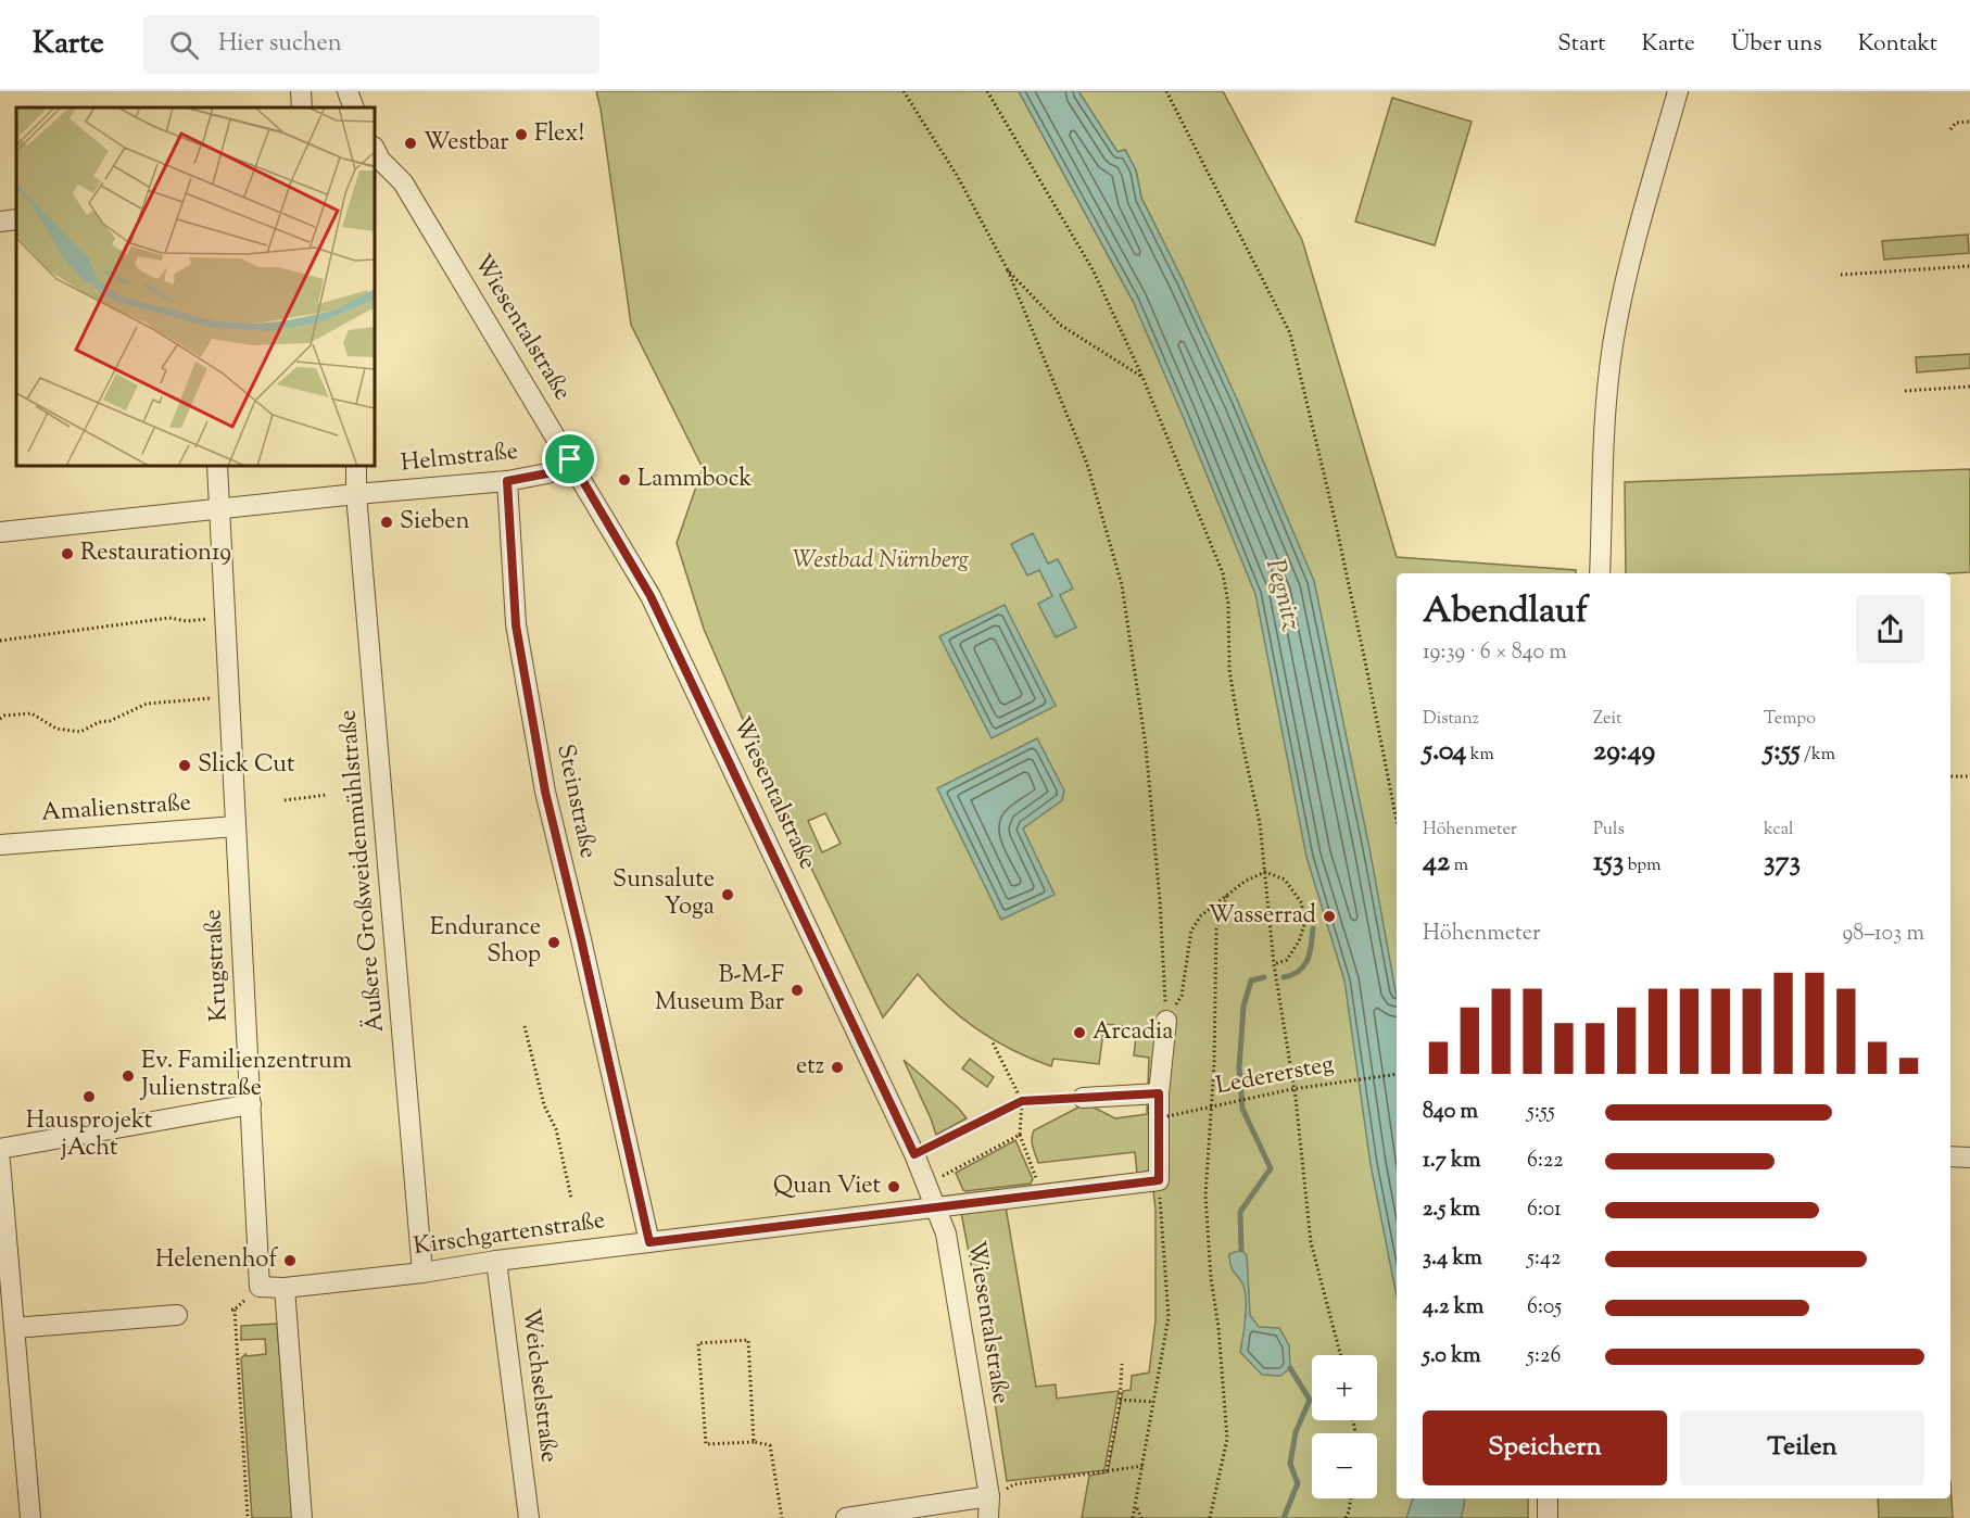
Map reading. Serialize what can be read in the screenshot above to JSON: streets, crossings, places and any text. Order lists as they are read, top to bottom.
{
  "streets": {
    "street": [
      "Wiesentalstraße",
      "Helmstraße",
      "Steinstraße",
      "Amalienstraße",
      "Äußere Großweidenmühlstraße",
      "Krugstraße",
      "Kirschgartenstraße",
      "Weichselstraße"
    ],
    "path": ["Lederersteg"]
  },
  "crossings": [
    ["Wiesentalstraße", "Helmstraße"],
    ["Wiesentalstraße", "Kirschgartenstraße"],
    ["Helmstraße", "Steinstraße"],
    ["Helmstraße", "Äußere Großweidenmühlstraße"],
    ["Helmstraße", "Krugstraße"],
    ["Steinstraße", "Kirschgartenstraße"],
    ["Amalienstraße", "Krugstraße"],
    ["Äußere Großweidenmühlstraße", "Kirschgartenstraße"],
    ["Krugstraße", "Kirschgartenstraße"],
    ["Kirschgartenstraße", "Weichselstraße"]
  ],
  "water": ["Pegnitz"],
  "parks": ["Westbad Nürnberg"],
  "places": [
    "Flex!",
    "Westbar",
    "Lammbock",
    "Sieben",
    "Restauration19",
    "Slick Cut",
    "Sunsalute Yoga",
    "Wasserrad",
    "Endurance Shop",
    "B-M-F Museum Bar",
    "Arcadia",
    "etz",
    "Ev. Familienzentrum Julienstraße",
    "Hausprojekt jAcht",
    "Quan Viet",
    "Helenenhof"
  ],
  "page": {
    "header": "Karte",
    "search": "Hier suchen",
    "nav": [
      "Start",
      "Karte",
      "Über uns",
      "Kontakt"
    ],
    "heading": ["Abendlauf", "19:39 · 6 × 840 m"],
    "stats": [
      ["Distanz", "5.04 km"],
      ["Zeit", "29:49"],
      ["Tempo", "5:55 /km"],
      ["Höhenmeter", "42 m"],
      ["Puls", "153 bpm"],
      ["kcal", "373"]
    ],
    "chart": ["Höhenmeter", "98–103 m"],
    "list": [
      {
        "name": "840 m",
        "note": "5:55"
      },
      {
        "name": "1.7 km",
        "note": "6:22"
      },
      {
        "name": "2.5 km",
        "note": "6:01"
      },
      {
        "name": "3.4 km",
        "note": "5:42"
      },
      {
        "name": "4.2 km",
        "note": "6:05"
      },
      {
        "name": "5.0 km",
        "note": "5:26"
      }
    ],
    "map_buttons": ["+", "−"],
    "buttons": ["Speichern", "Teilen"]
  }
}
